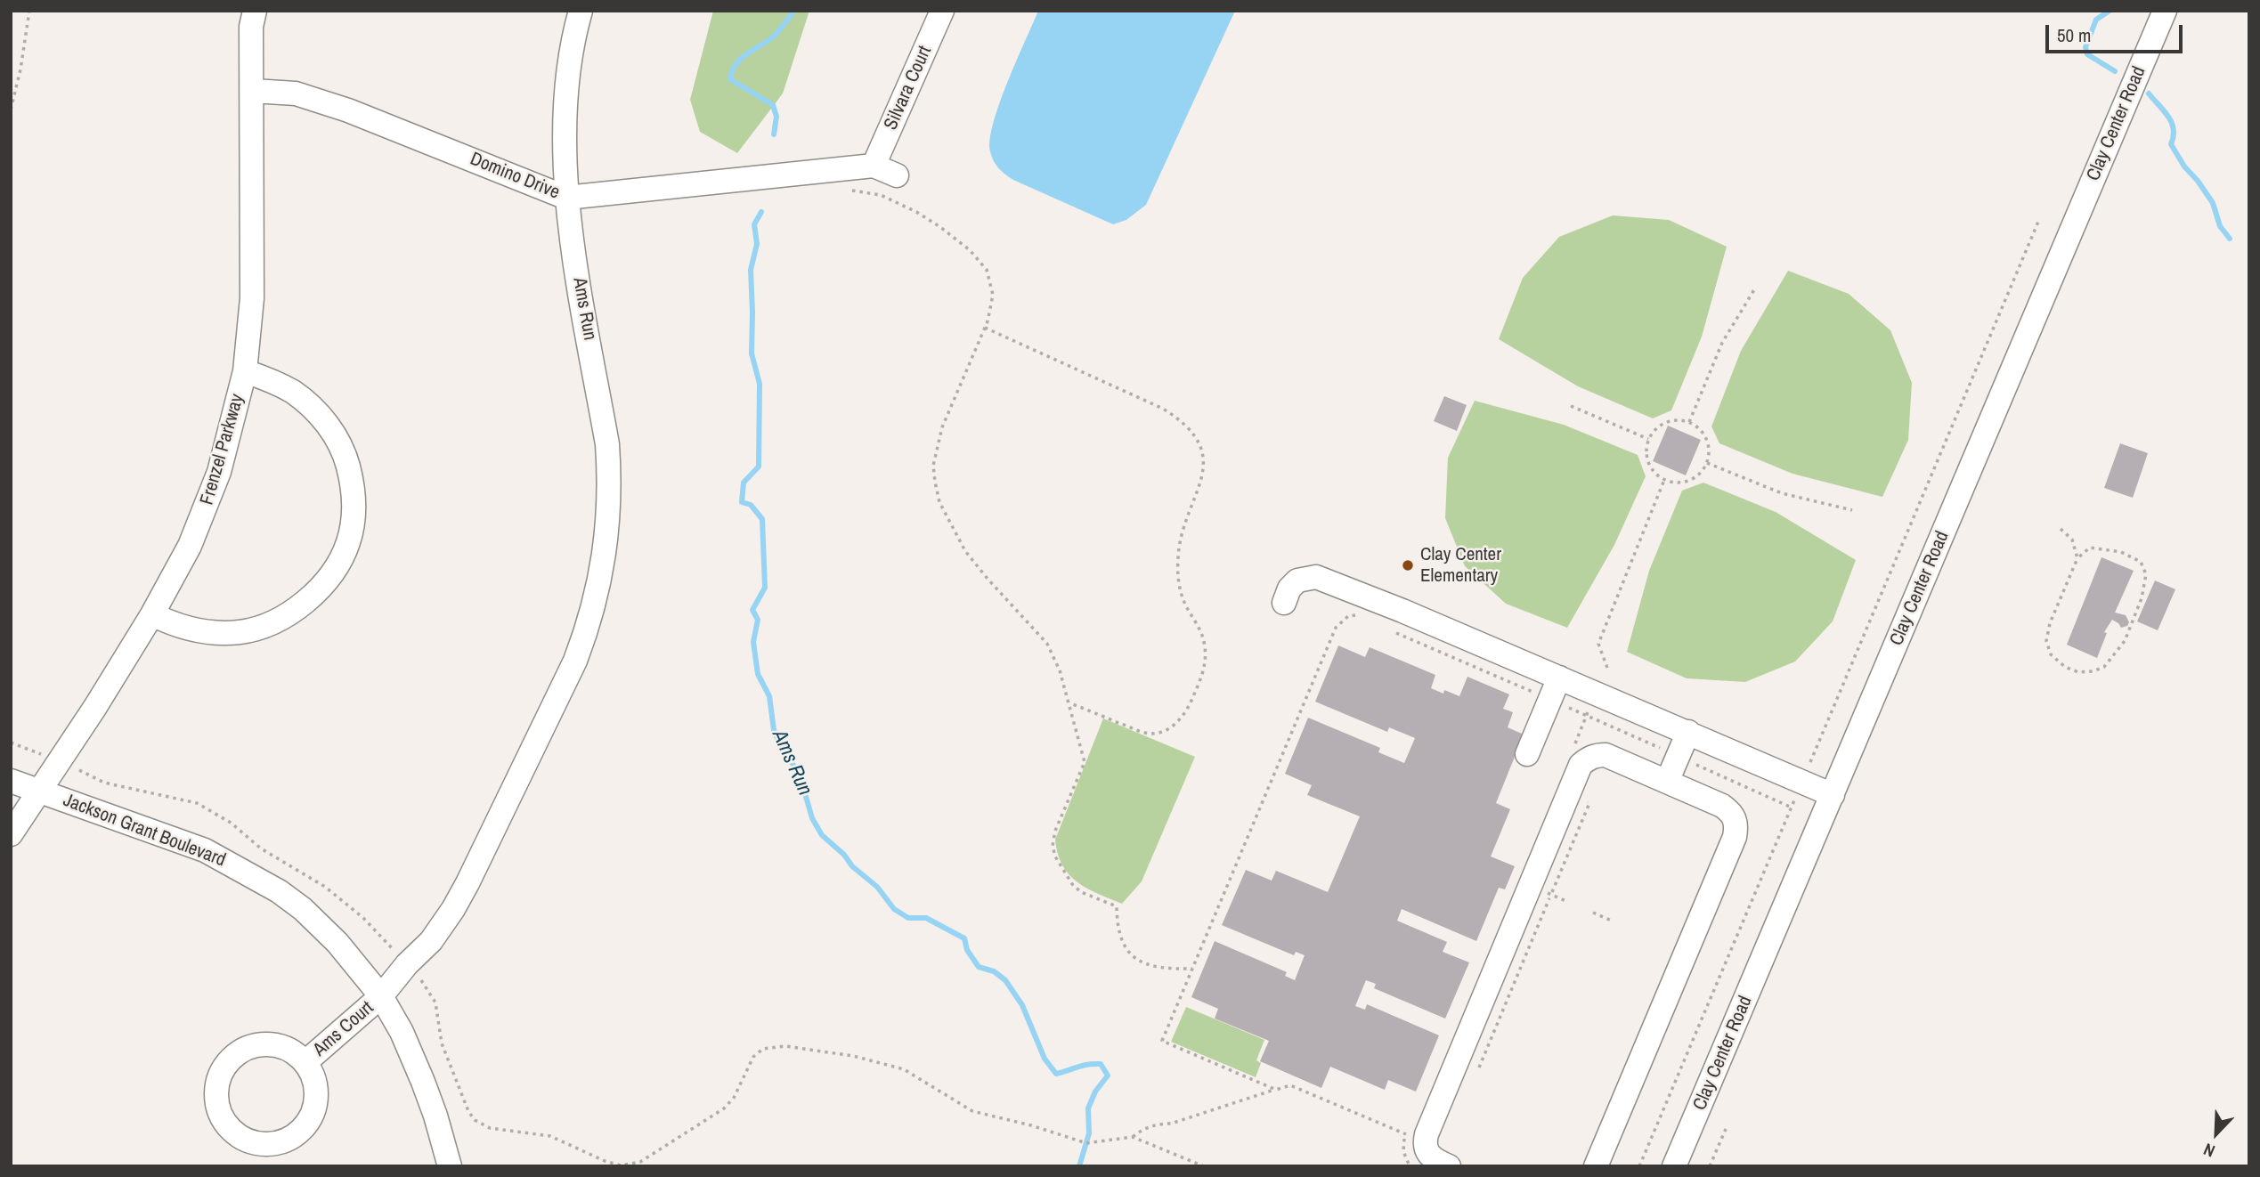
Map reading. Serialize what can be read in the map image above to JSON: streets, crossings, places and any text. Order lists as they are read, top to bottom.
{
  "streets": {
    "street": [
      "Silvara Court",
      "Clay Center Road",
      "Domino Drive",
      "Ams Run",
      "Frenzel Parkway",
      "Jackson Grant Boulevard",
      "Ams Court"
    ]
  },
  "crossings": [
    ["Silvara Court", "Domino Drive"],
    ["Domino Drive", "Ams Run"],
    ["Domino Drive", "Frenzel Parkway"],
    ["Ams Run", "Jackson Grant Boulevard"],
    ["Ams Run", "Ams Court"],
    ["Frenzel Parkway", "Jackson Grant Boulevard"],
    ["Jackson Grant Boulevard", "Ams Court"]
  ],
  "water": ["Ams Run"],
  "places": ["Clay Center Elementary"],
  "scale_bar": "50 m",
  "north": "bottom left"
}
